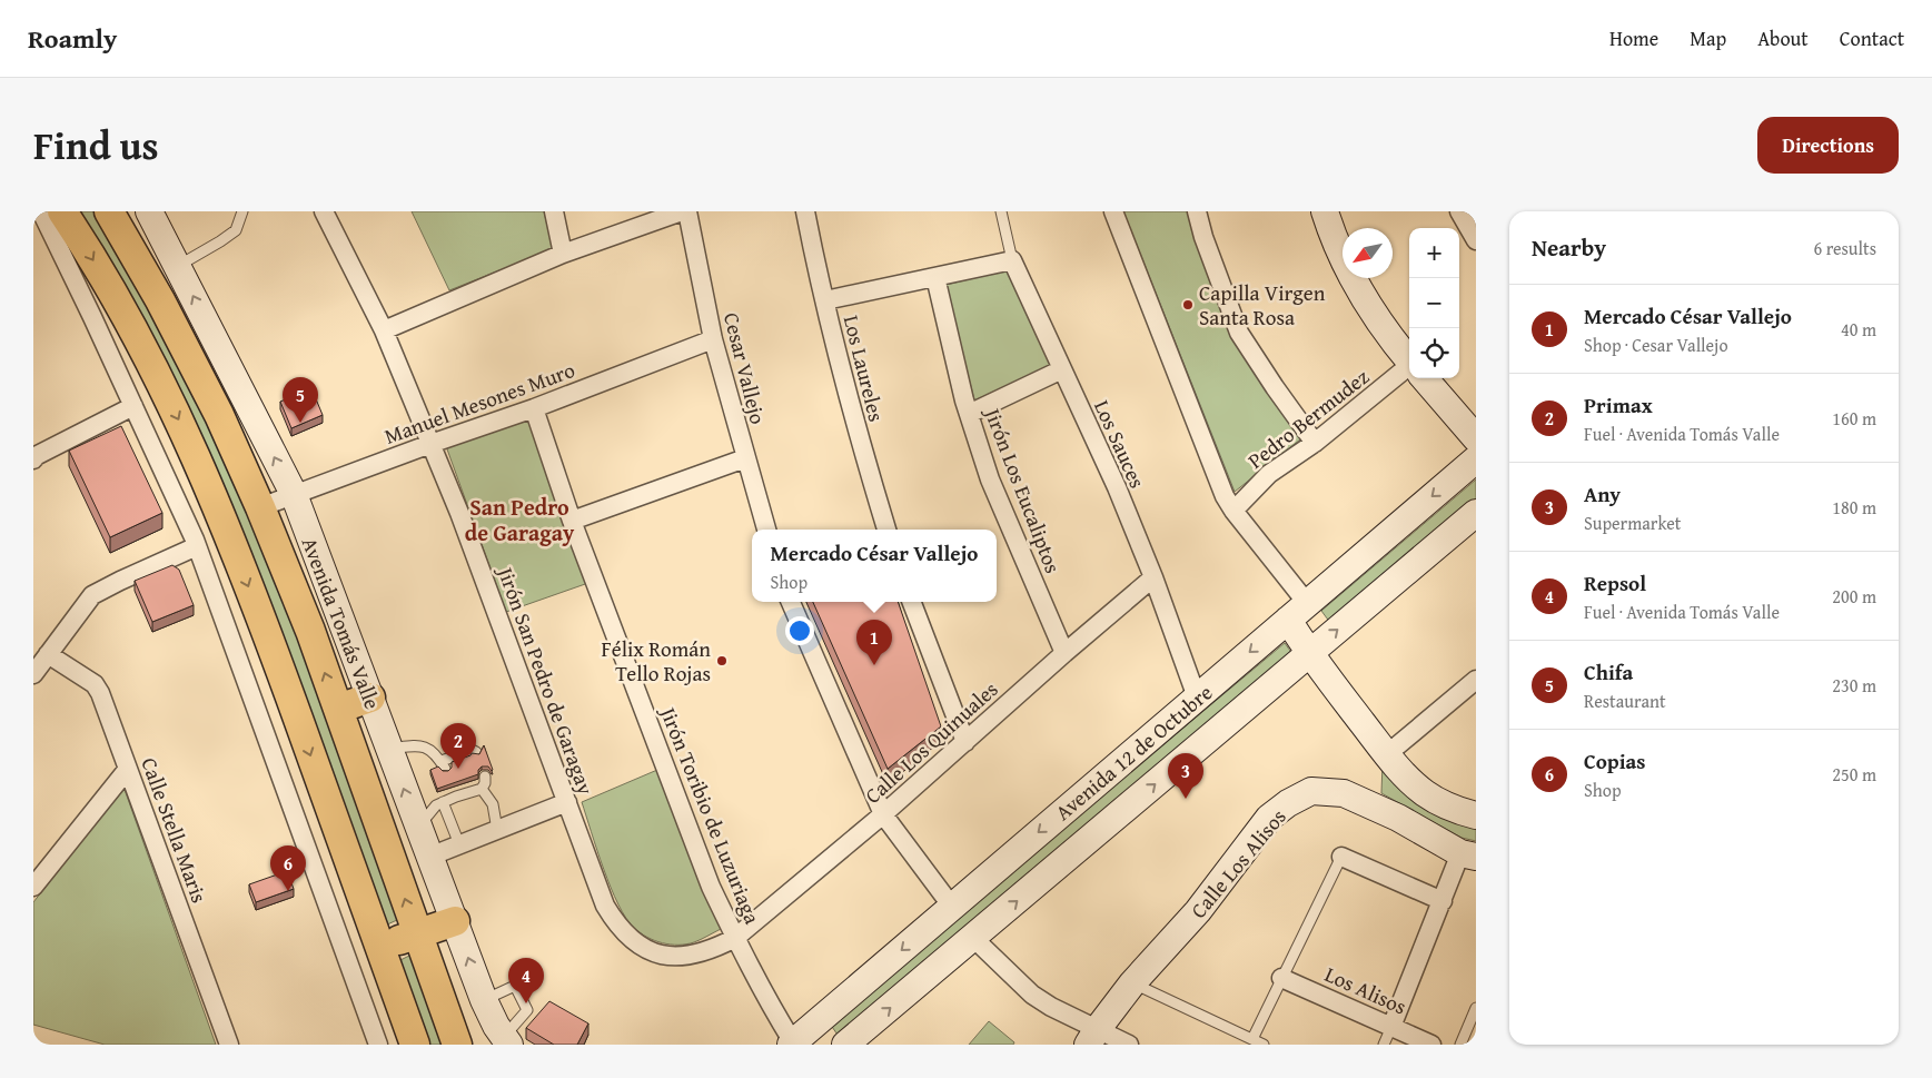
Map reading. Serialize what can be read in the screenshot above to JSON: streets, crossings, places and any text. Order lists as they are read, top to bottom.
{
  "streets": {
    "main road": ["Avenida Tomás Valle", "Avenida 12 de Octubre", "Calle Los Alisos"],
    "street": [
      "Cesar Vallejo",
      "Los Laureles",
      "Manuel Mesones Muro",
      "Pedro Bermudez",
      "Los Sauces",
      "Jirón Los Eucaliptos",
      "Jirón San Pedro de Garagay",
      "Calle Los Quinuales",
      "Jirón Toribio de Luzuriaga",
      "Calle Stella Maris",
      "Los Alisos"
    ]
  },
  "crossings": [
    ["Cesar Vallejo", "Manuel Mesones Muro"],
    ["Manuel Mesones Muro", "Avenida Tomás Valle"],
    ["Manuel Mesones Muro", "Jirón San Pedro de Garagay"],
    ["Manuel Mesones Muro", "Jirón Toribio de Luzuriaga"],
    ["Los Sauces", "Calle Los Quinuales"],
    ["Los Sauces", "Avenida 12 de Octubre"],
    ["Jirón Los Eucaliptos", "Calle Los Quinuales"],
    ["Jirón San Pedro de Garagay", "Calle Los Quinuales"],
    ["Jirón San Pedro de Garagay", "Jirón Toribio de Luzuriaga"],
    ["Calle Los Quinuales", "Jirón Toribio de Luzuriaga"],
    ["Avenida 12 de Octubre", "Jirón Toribio de Luzuriaga"]
  ],
  "districts": ["San Pedro de Garagay"],
  "places": ["Capilla Virgen Santa Rosa", "Félix Román Tello Rojas"],
  "north": "bottom left",
  "page": {
    "header": "Roamly",
    "nav": [
      "Home",
      "Map",
      "About",
      "Contact"
    ],
    "title": "Find us",
    "buttons": "Directions",
    "heading": ["Nearby", "6 results"],
    "map_buttons": ["+", "−"],
    "list": [
      {
        "mark": "1",
        "name": "Mercado César Vallejo",
        "note": "Shop · Cesar Vallejo",
        "value": "40 m"
      },
      {
        "mark": "2",
        "name": "Primax",
        "note": "Fuel · Avenida Tomás Valle",
        "value": "160 m"
      },
      {
        "mark": "3",
        "name": "Any",
        "note": "Supermarket",
        "value": "180 m"
      },
      {
        "mark": "4",
        "name": "Repsol",
        "note": "Fuel · Avenida Tomás Valle",
        "value": "200 m"
      },
      {
        "mark": "5",
        "name": "Chifa",
        "note": "Restaurant",
        "value": "230 m"
      },
      {
        "mark": "6",
        "name": "Copias",
        "note": "Shop",
        "value": "250 m"
      }
    ],
    "pins": [
      "5",
      "1",
      "2",
      "3",
      "6",
      "4"
    ],
    "popup": ["Mercado César Vallejo", "Shop"]
  }
}
